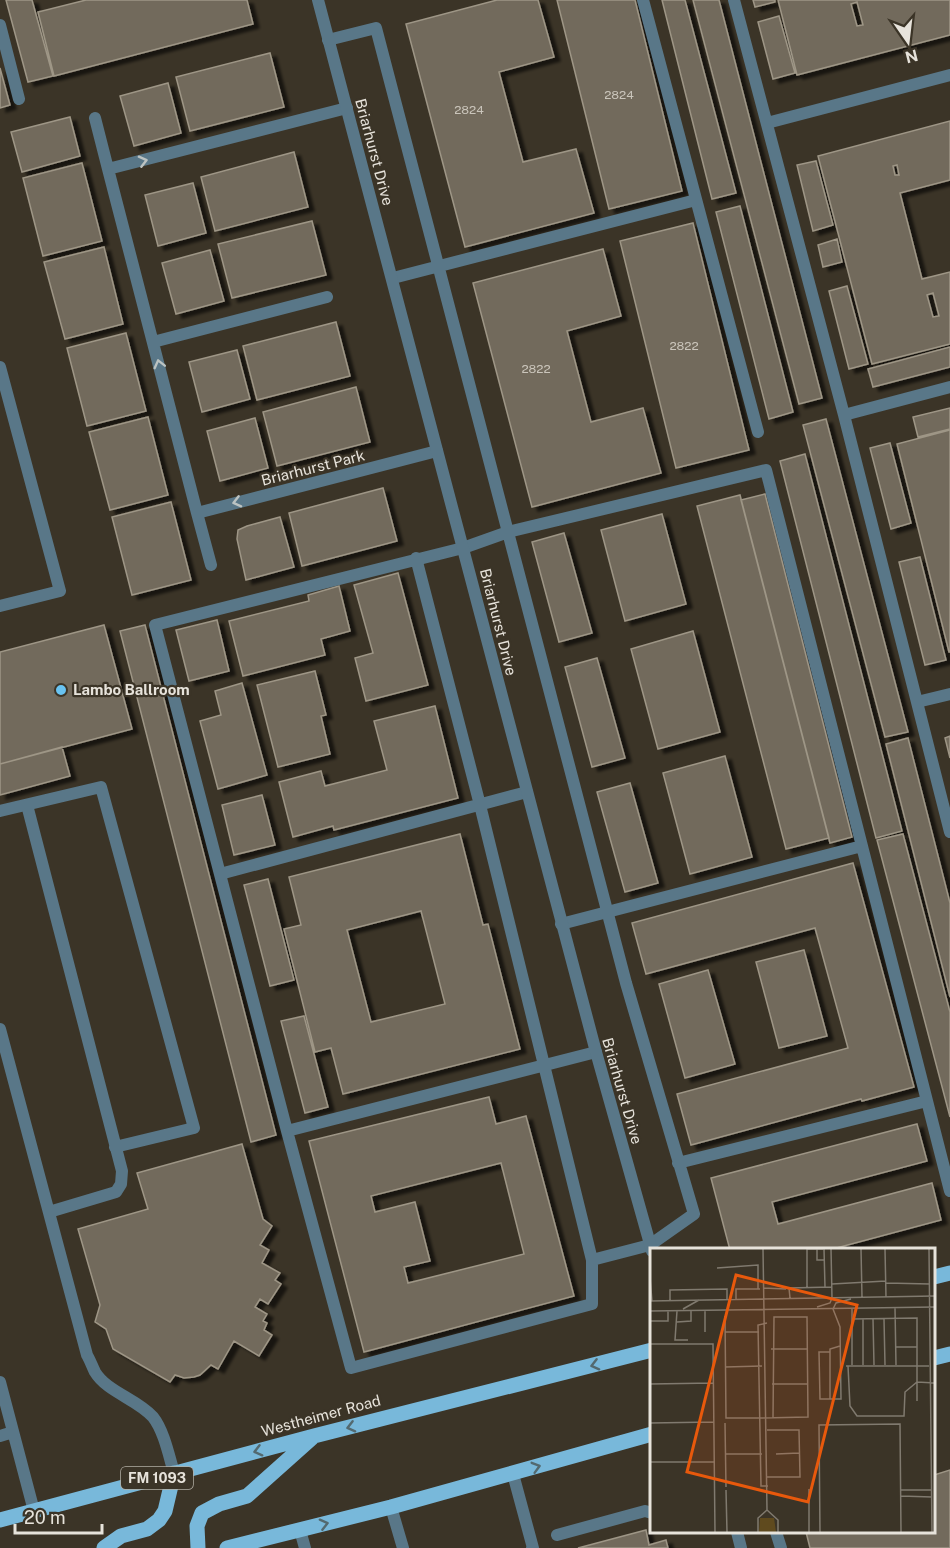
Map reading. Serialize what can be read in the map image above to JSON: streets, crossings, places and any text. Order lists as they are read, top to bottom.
{
  "streets": {
    "main road": ["Westheimer Road", "FM 1093"],
    "street": ["Briarhurst Drive", "Briarhurst Park"]
  },
  "crossings": [
    ["Briarhurst Drive", "Briarhurst Park"]
  ],
  "one_way": ["Briarhurst Park"],
  "places": ["Lambo Ballroom"],
  "house_numbers": [
    "2824",
    "2824",
    "2822",
    "2822"
  ],
  "scale_bar": "20 m",
  "north": "bottom"
}
